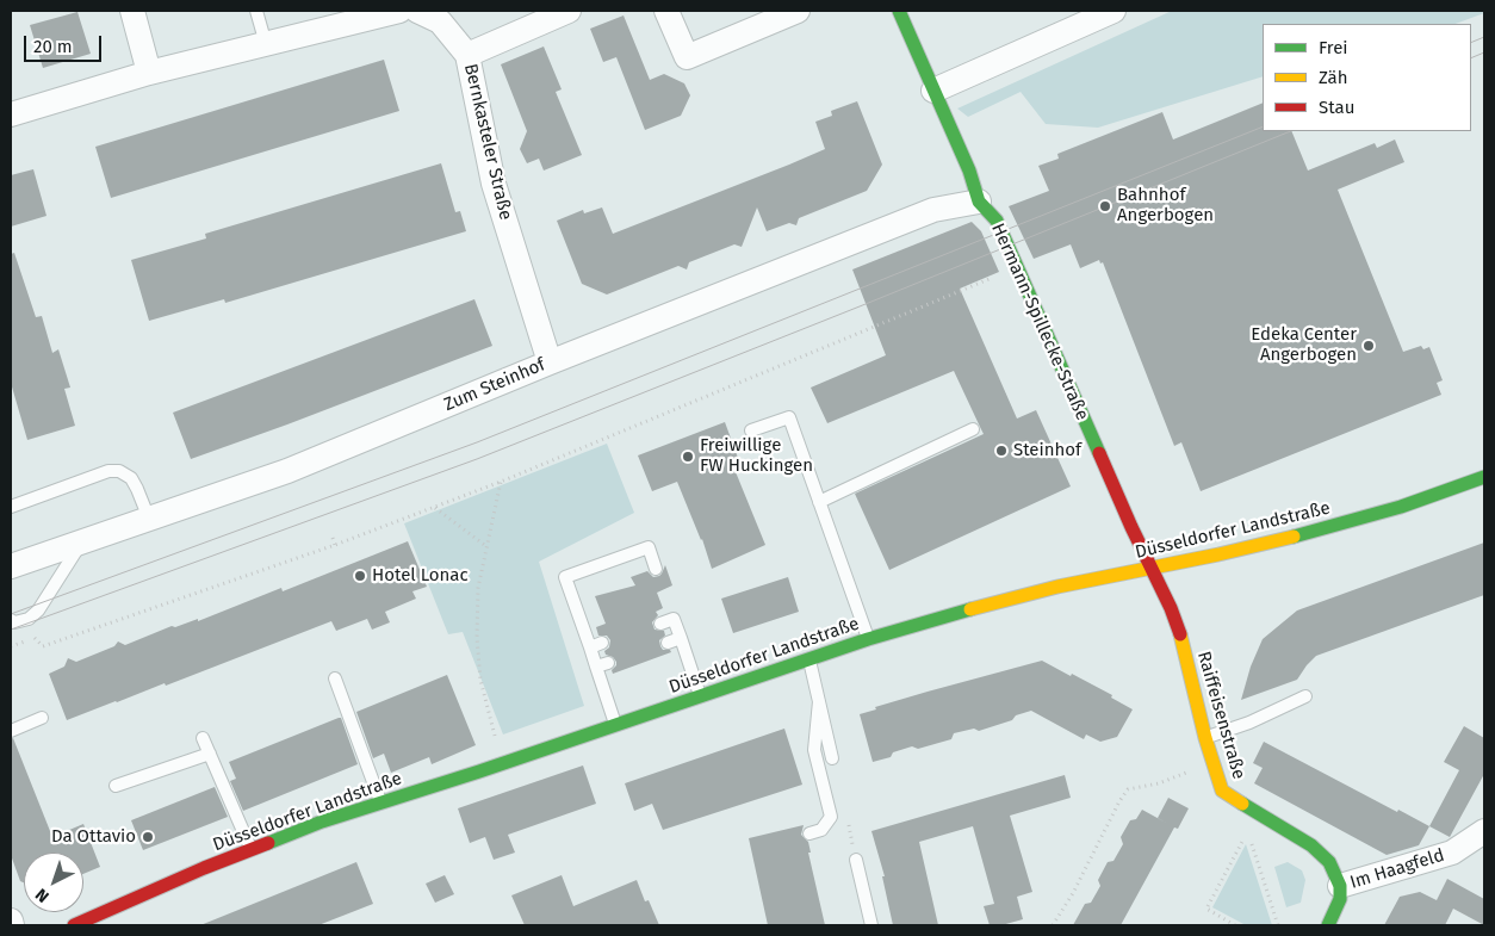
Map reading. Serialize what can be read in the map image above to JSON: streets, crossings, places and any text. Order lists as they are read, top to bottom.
{
  "streets": {
    "main road": ["Hermann-Spillecke-Straße", "Düsseldorfer Landstraße", "Raiffeisenstraße"],
    "street": ["Bernkasteler Straße", "Zum Steinhof", "Im Haagfeld"]
  },
  "crossings": [
    ["Bernkasteler Straße", "Zum Steinhof"],
    ["Hermann-Spillecke-Straße", "Zum Steinhof"],
    ["Hermann-Spillecke-Straße", "Düsseldorfer Landstraße"],
    ["Hermann-Spillecke-Straße", "Raiffeisenstraße"],
    ["Düsseldorfer Landstraße", "Raiffeisenstraße"],
    ["Raiffeisenstraße", "Im Haagfeld"]
  ],
  "places": [
    "Bahnhof Angerbogen",
    "Edeka Center Angerbogen",
    "Steinhof",
    "Freiwillige FW Huckingen",
    "Hotel Lonac",
    "Da Ottavio"
  ],
  "legend": ["Frei", "Zäh", "Stau"],
  "scale_bar": "20 m",
  "north": "bottom left"
}
